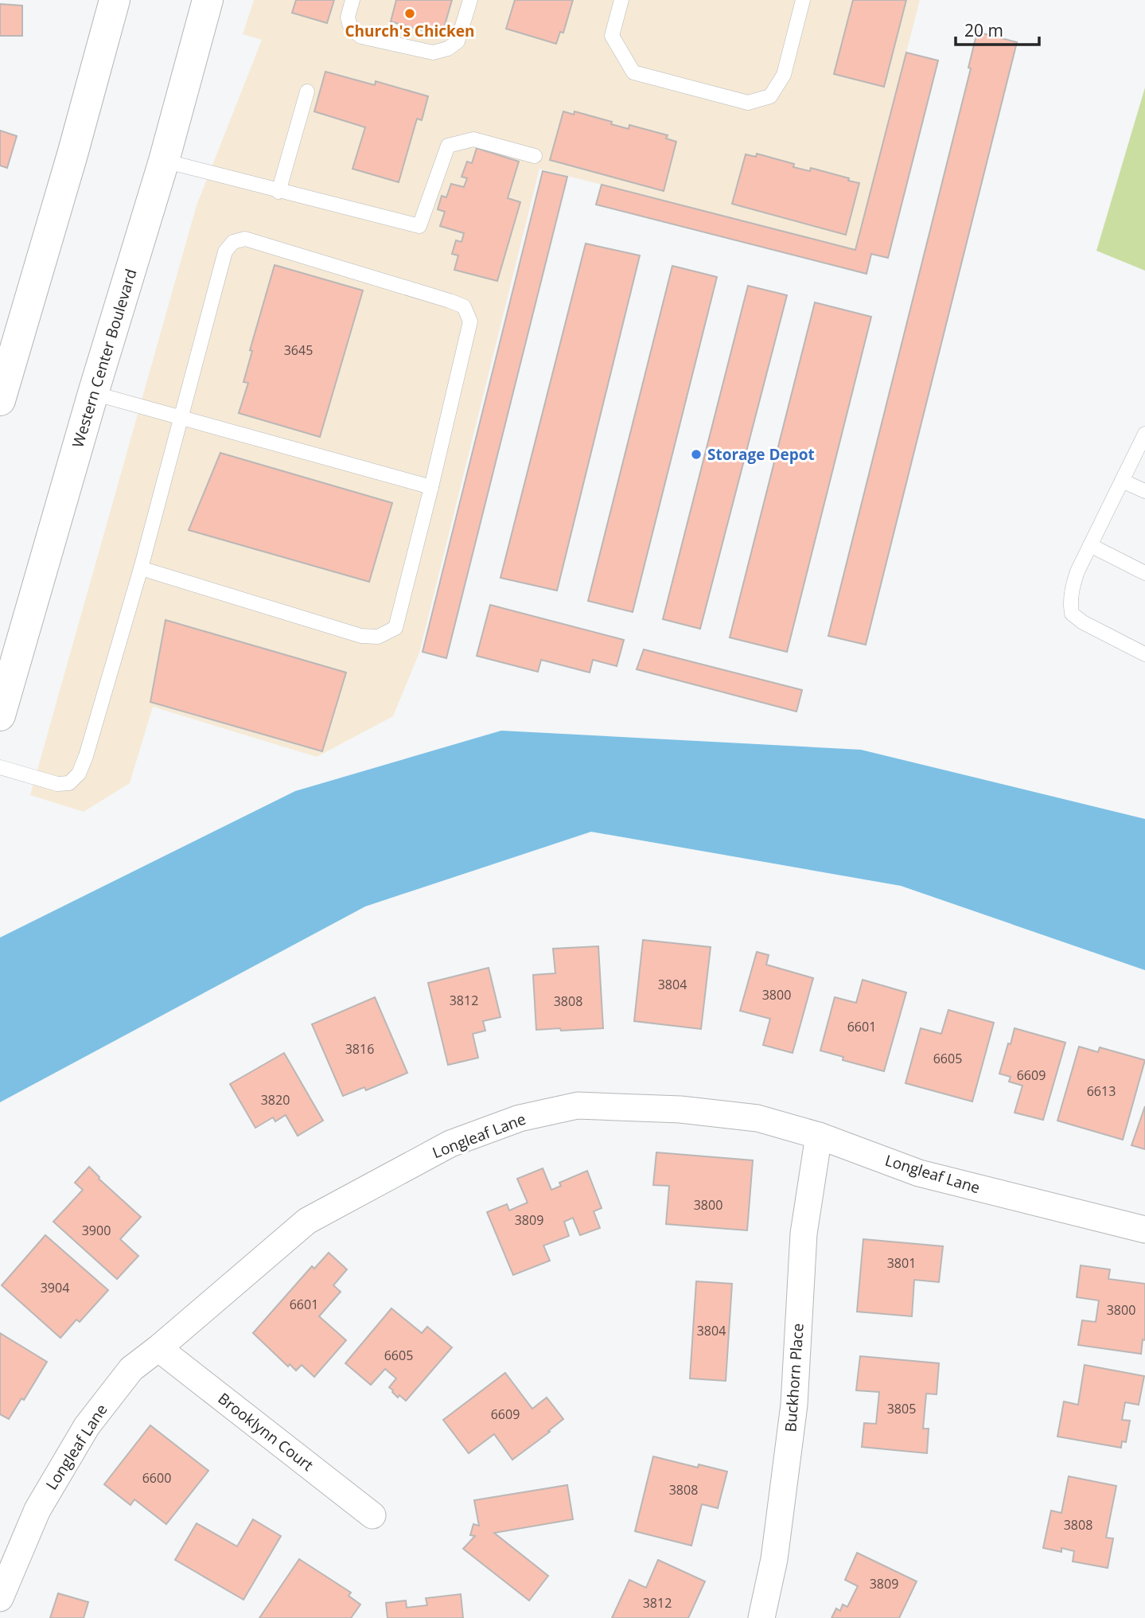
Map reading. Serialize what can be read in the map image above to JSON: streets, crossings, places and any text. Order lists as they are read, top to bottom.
{
  "streets": {
    "main road": ["Western Center Boulevard"],
    "street": ["Longleaf Lane", "Buckhorn Place", "Brooklynn Court"]
  },
  "crossings": [
    ["Longleaf Lane", "Buckhorn Place"],
    ["Longleaf Lane", "Brooklynn Court"]
  ],
  "places": ["Church's Chicken", "Storage Depot"],
  "house_numbers": [
    "3645",
    "3804",
    "3800",
    "3812",
    "3808",
    "6601",
    "3816",
    "6605",
    "6609",
    "6613",
    "3820",
    "3800",
    "3809",
    "3900",
    "3801",
    "3904",
    "6601",
    "3800",
    "3804",
    "6605",
    "3805",
    "6609",
    "6600",
    "3808",
    "3808",
    "3809",
    "3812"
  ],
  "scale_bar": "20 m"
}
